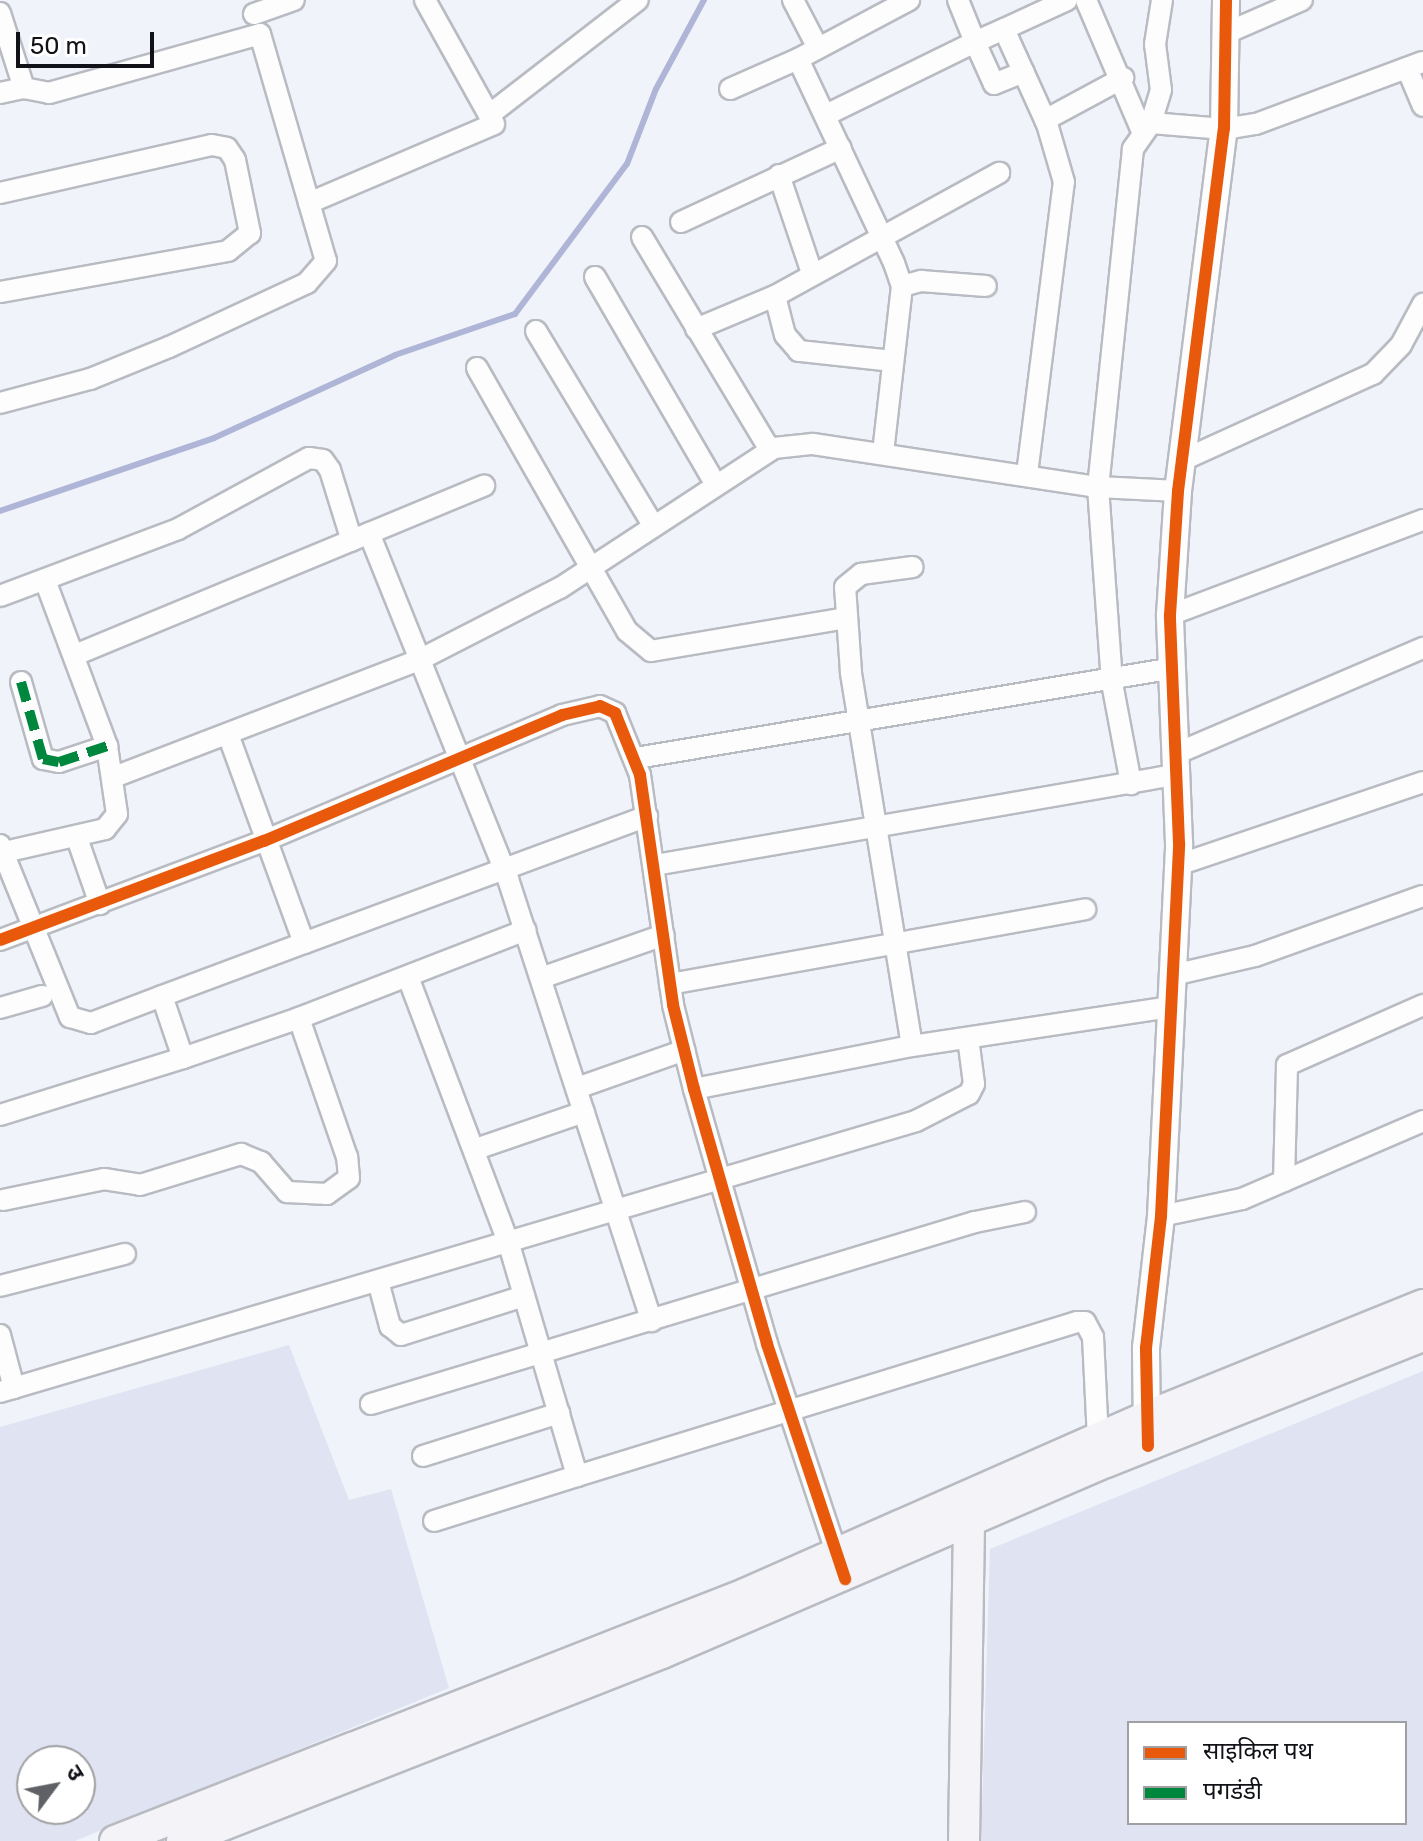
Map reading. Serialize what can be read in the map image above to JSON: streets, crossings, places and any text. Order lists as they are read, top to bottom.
{
  "legend": ["साइकिल पथ", "पगडंडी"],
  "scale_bar": "50 m",
  "north": "top right"
}
